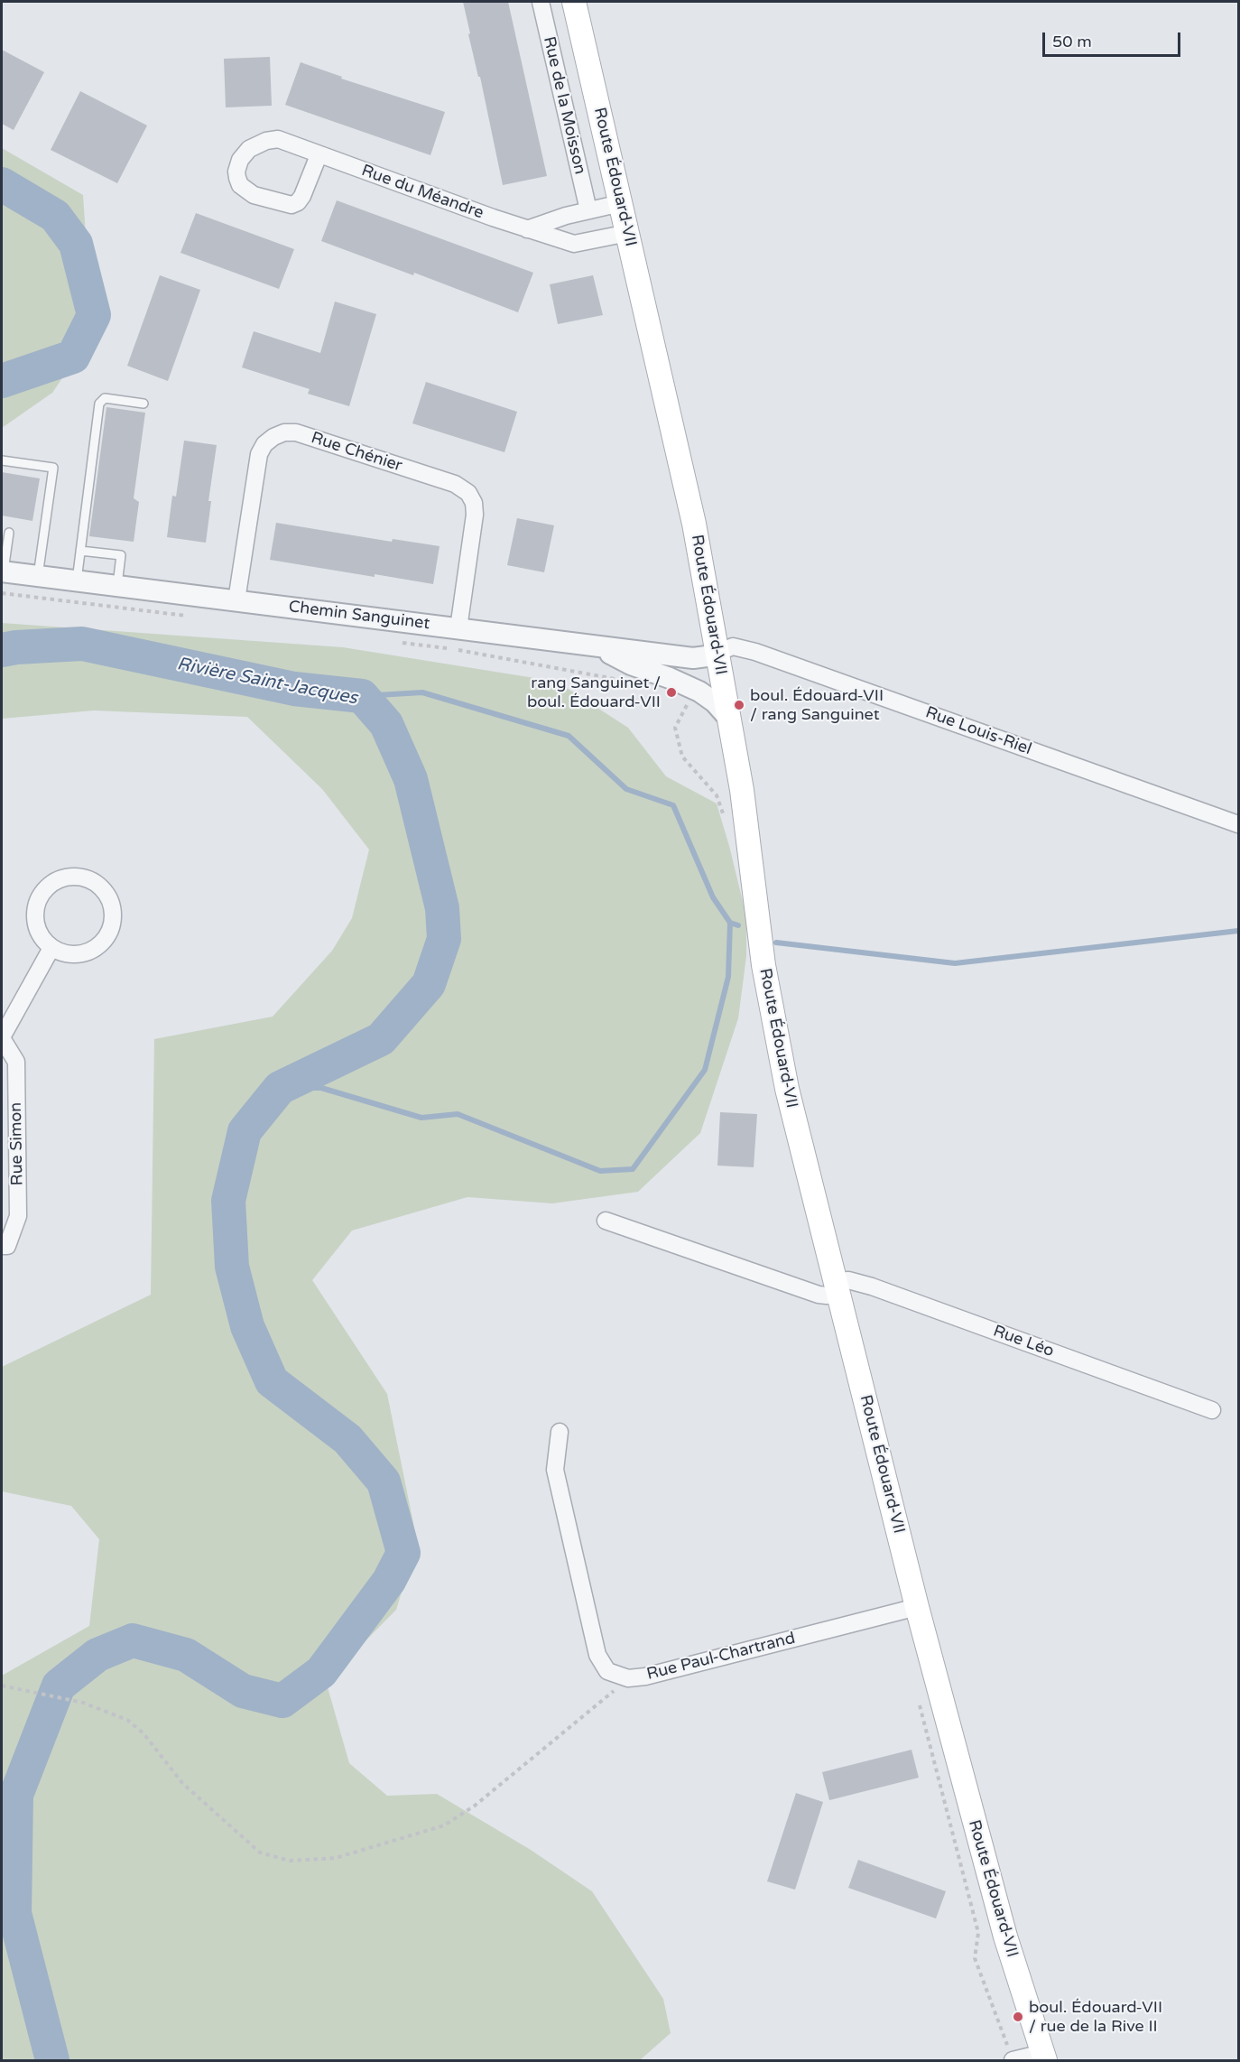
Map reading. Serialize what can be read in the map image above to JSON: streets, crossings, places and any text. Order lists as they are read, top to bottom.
{
  "streets": {
    "main road": ["Route Édouard-VII"],
    "street": [
      "Rue de la Moisson",
      "Rue du Méandre",
      "Rue Chénier",
      "Chemin Sanguinet",
      "Rue Louis-Riel",
      "Rue Simon",
      "Rue Léo",
      "Rue Paul-Chartrand"
    ]
  },
  "crossings": [
    ["Route Édouard-VII", "Rue du Méandre"],
    ["Route Édouard-VII", "Chemin Sanguinet"],
    ["Route Édouard-VII", "Rue Louis-Riel"],
    ["Route Édouard-VII", "Rue Léo"],
    ["Route Édouard-VII", "Rue Paul-Chartrand"],
    ["Rue Chénier", "Chemin Sanguinet"],
    ["Chemin Sanguinet", "Rue Louis-Riel"]
  ],
  "water": ["Rivière Saint-Jacques"],
  "places": ["rang Sanguinet / boul. Édouard-VII", "boul. Édouard-VII / rang Sanguinet", "boul. Édouard-VII / rue de la Rive II"],
  "scale_bar": "50 m"
}
